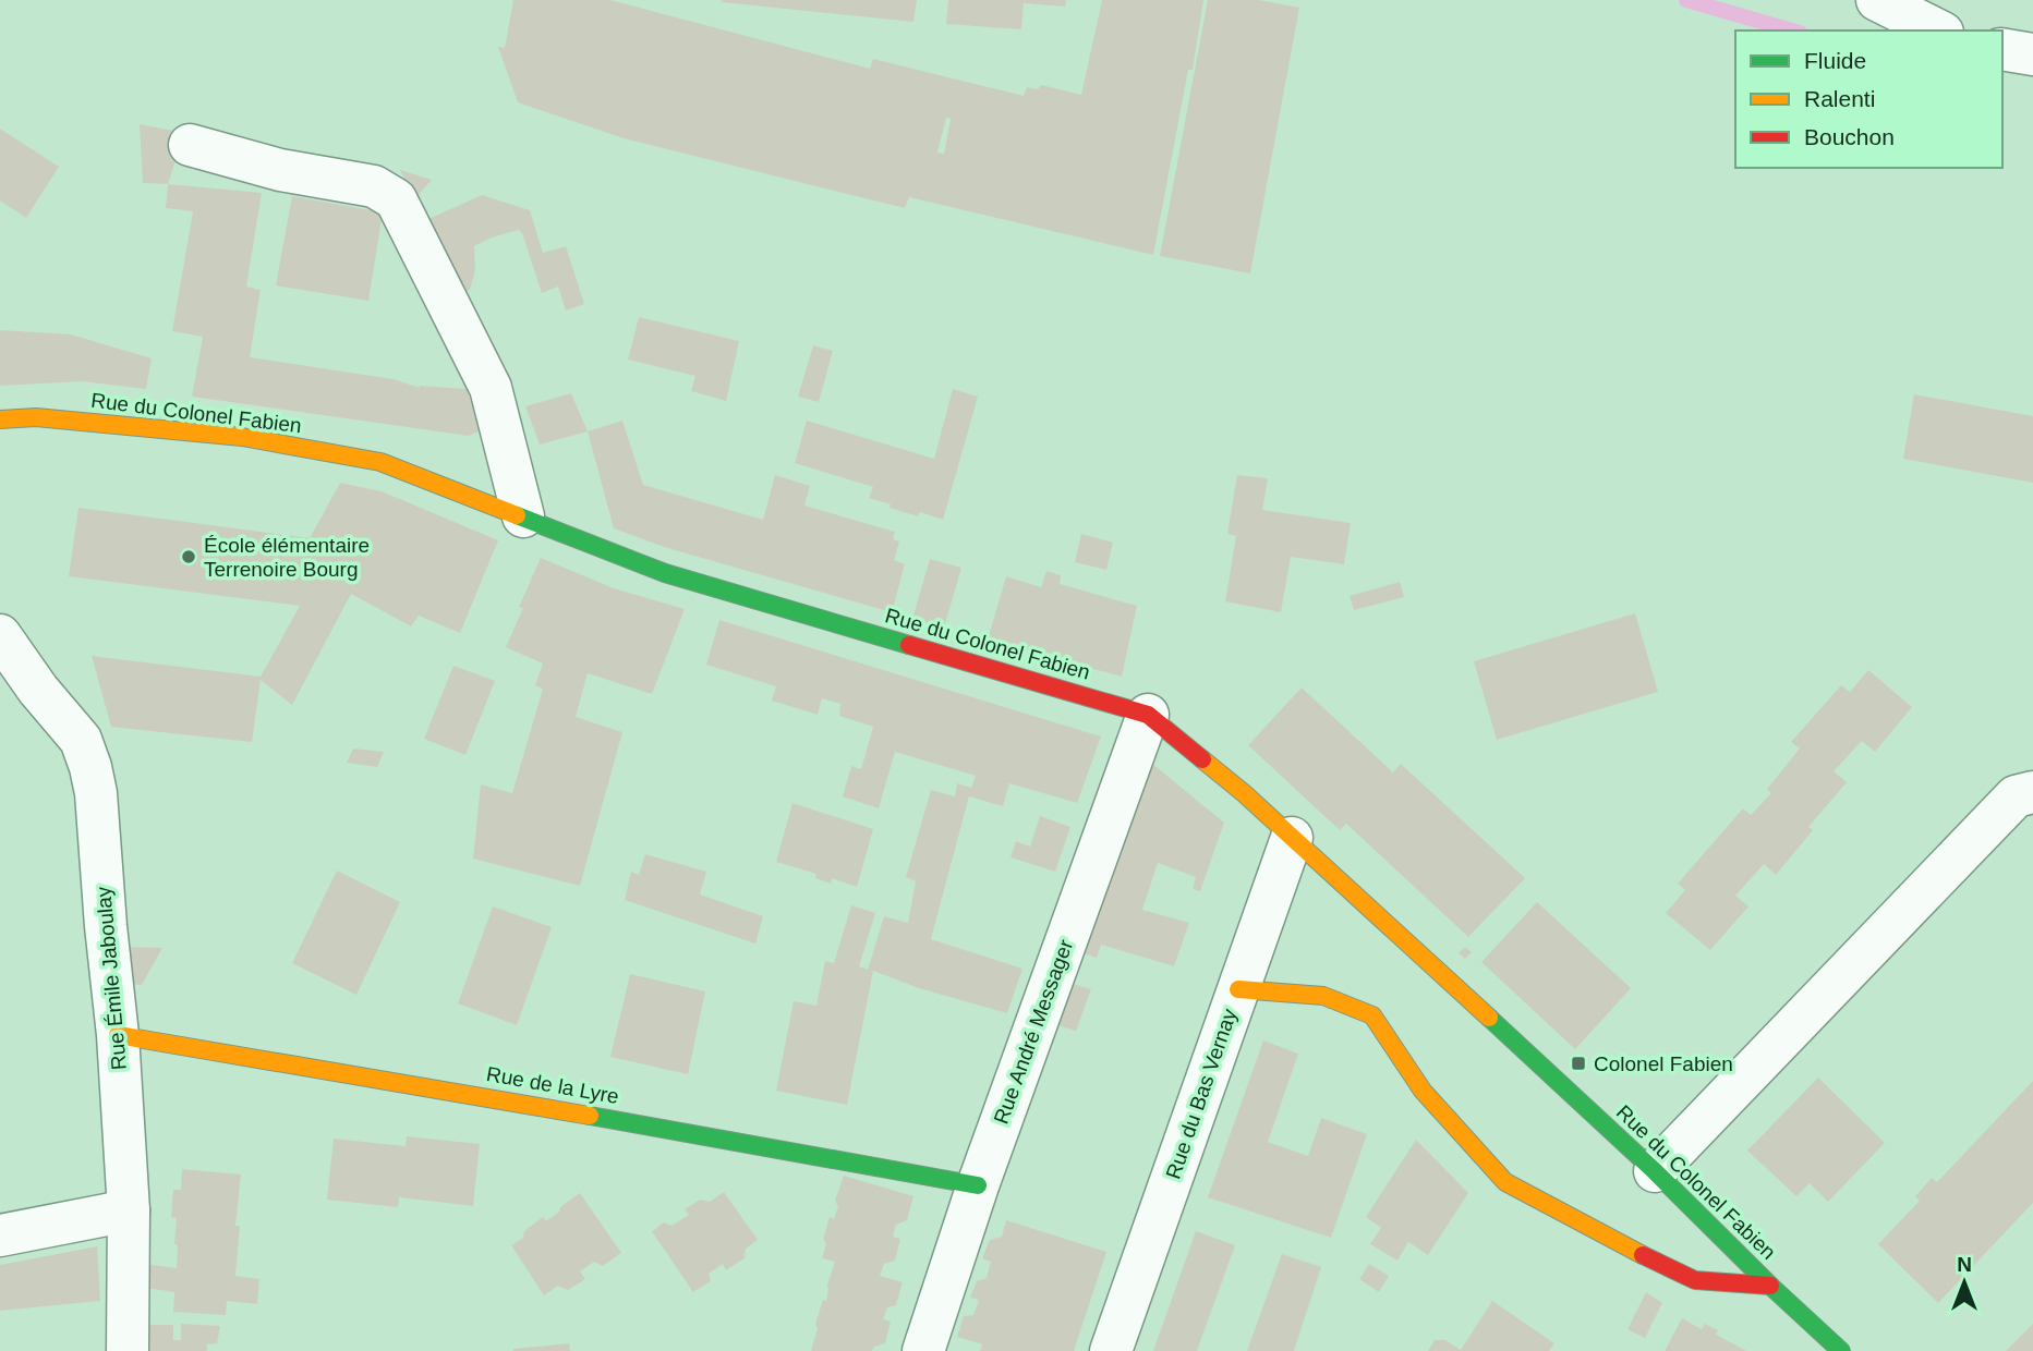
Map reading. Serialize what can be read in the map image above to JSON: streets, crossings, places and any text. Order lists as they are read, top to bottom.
{
  "streets": {
    "main road": ["Rue du Colonel Fabien", "Rue de la Lyre"],
    "street": ["Rue Émile Jaboulay", "Rue André Messager", "Rue du Bas Vernay"]
  },
  "crossings": [
    ["Rue du Colonel Fabien", "Rue André Messager"],
    ["Rue du Colonel Fabien", "Rue du Bas Vernay"],
    ["Rue Émile Jaboulay", "Rue de la Lyre"],
    ["Rue André Messager", "Rue de la Lyre"]
  ],
  "places": {
    "other": ["École élémentaire Terrenoire Bourg"],
    "transit": ["Colonel Fabien"]
  },
  "legend": ["Fluide", "Ralenti", "Bouchon"],
  "north": "top"
}
